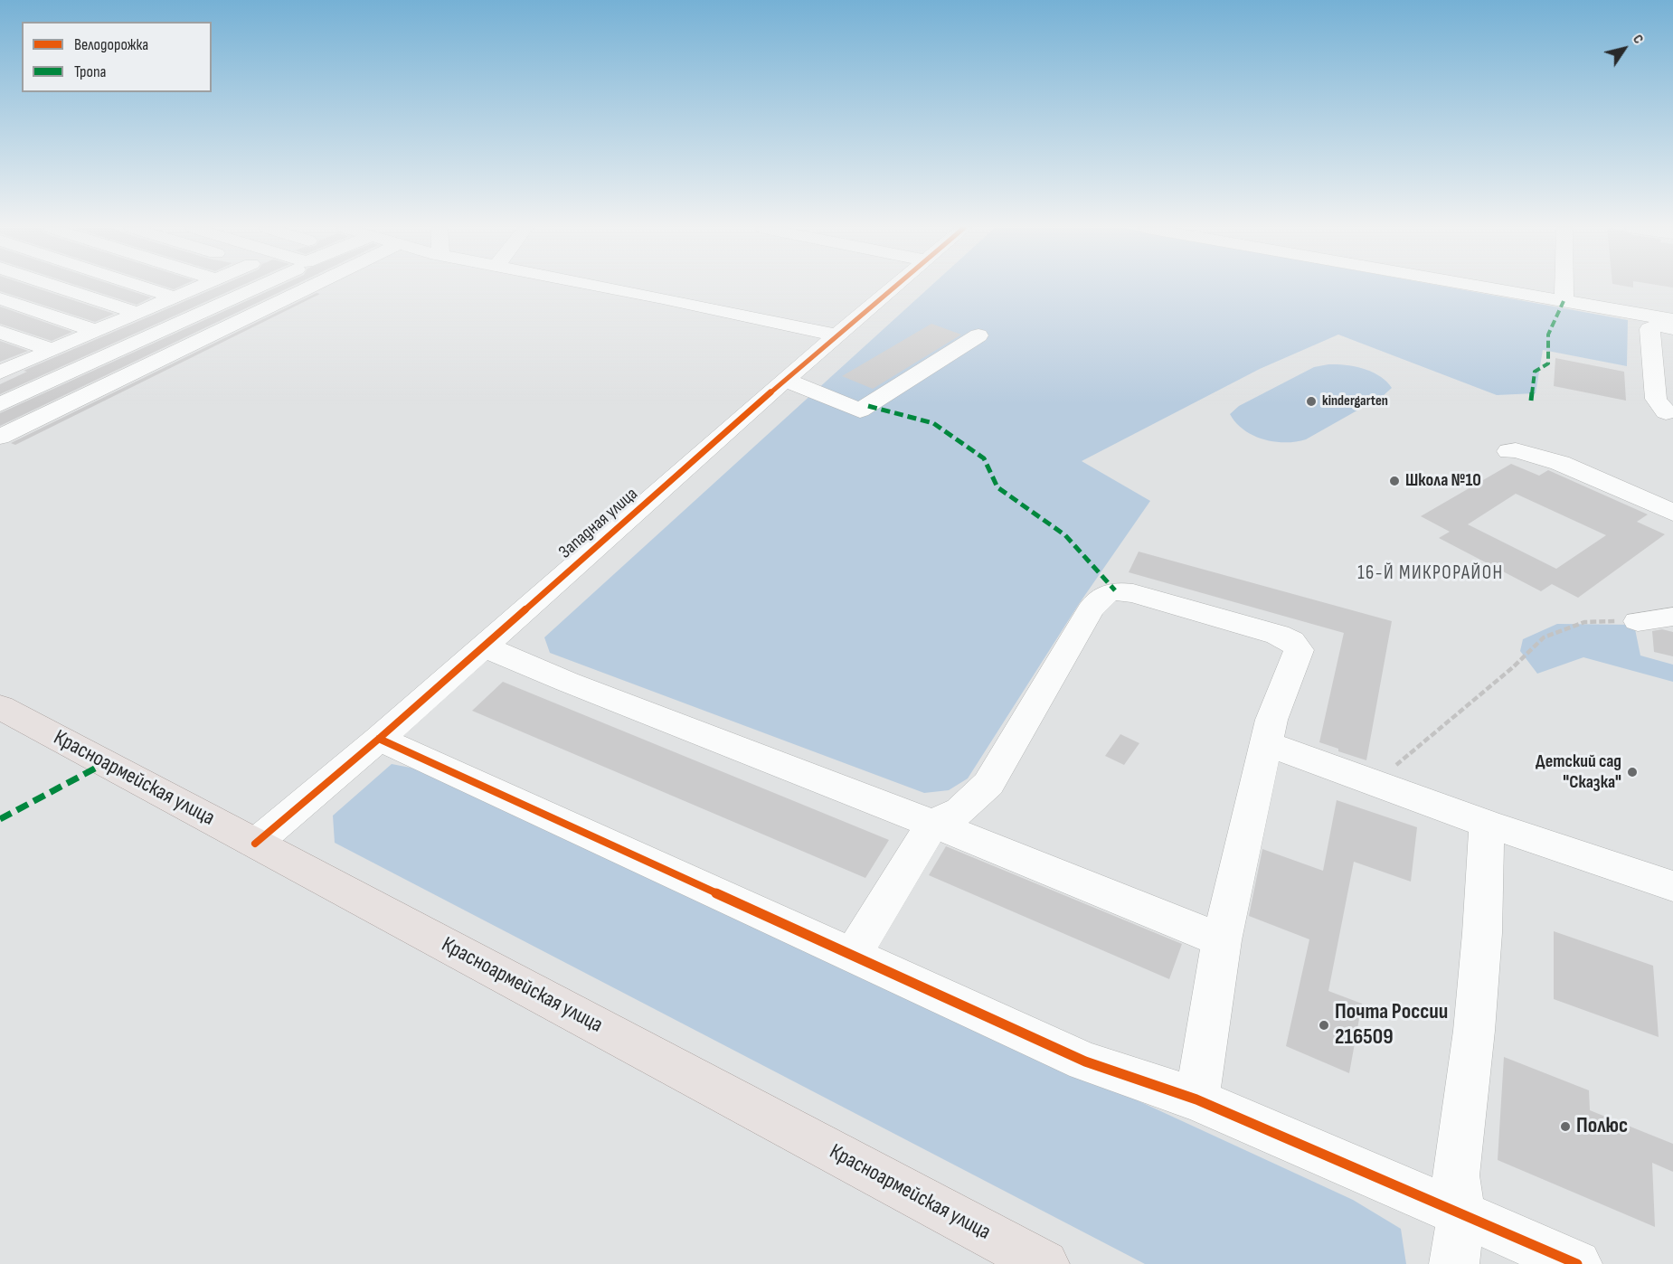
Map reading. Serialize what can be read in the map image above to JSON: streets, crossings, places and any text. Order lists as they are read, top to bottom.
{
  "streets": {
    "main road": ["Красноармейская улица"],
    "street": ["Западная улица"]
  },
  "crossings": [
    ["Западная улица", "Красноармейская улица"]
  ],
  "districts": ["16-Й МИКРОРАЙОН"],
  "places": [
    "kindergarten",
    "Школа №10",
    "Детский сад \"Сказка\"",
    "Почта России 216509",
    "Полюс"
  ],
  "legend": ["Велодорожка", "Тропа"],
  "north": "top right"
}
